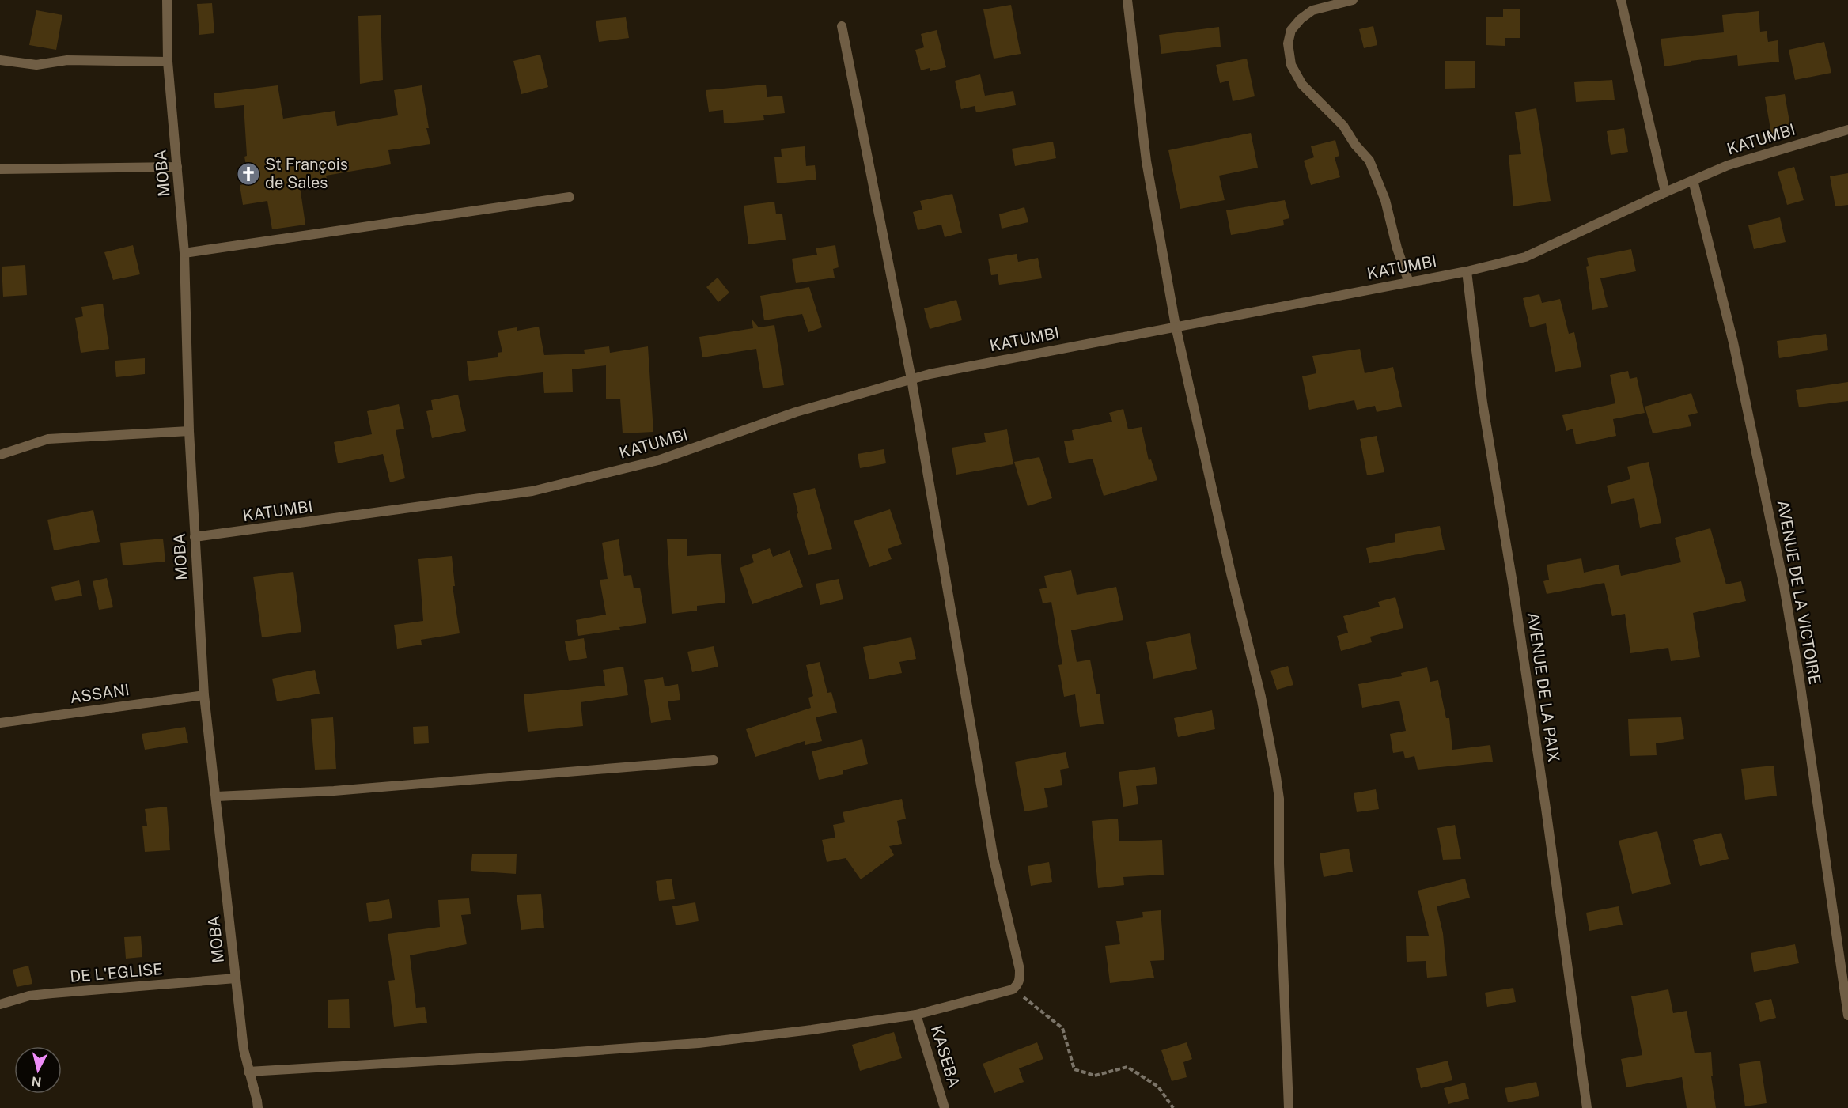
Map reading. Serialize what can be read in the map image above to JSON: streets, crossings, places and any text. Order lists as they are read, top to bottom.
{
  "streets": {
    "street": [
      "KATUMBI",
      "MOBA",
      "AVENUE DE LA VICTOIRE",
      "AVENUE DE LA PAIX",
      "ASSANI",
      "DE L'EGLISE",
      "KASEBA"
    ]
  },
  "crossings": [
    ["KATUMBI", "MOBA"],
    ["KATUMBI", "AVENUE DE LA VICTOIRE"],
    ["KATUMBI", "AVENUE DE LA PAIX"],
    ["MOBA", "ASSANI"],
    ["MOBA", "DE L'EGLISE"]
  ],
  "places": {
    "church": ["St François de Sales"]
  },
  "north": "bottom"
}
